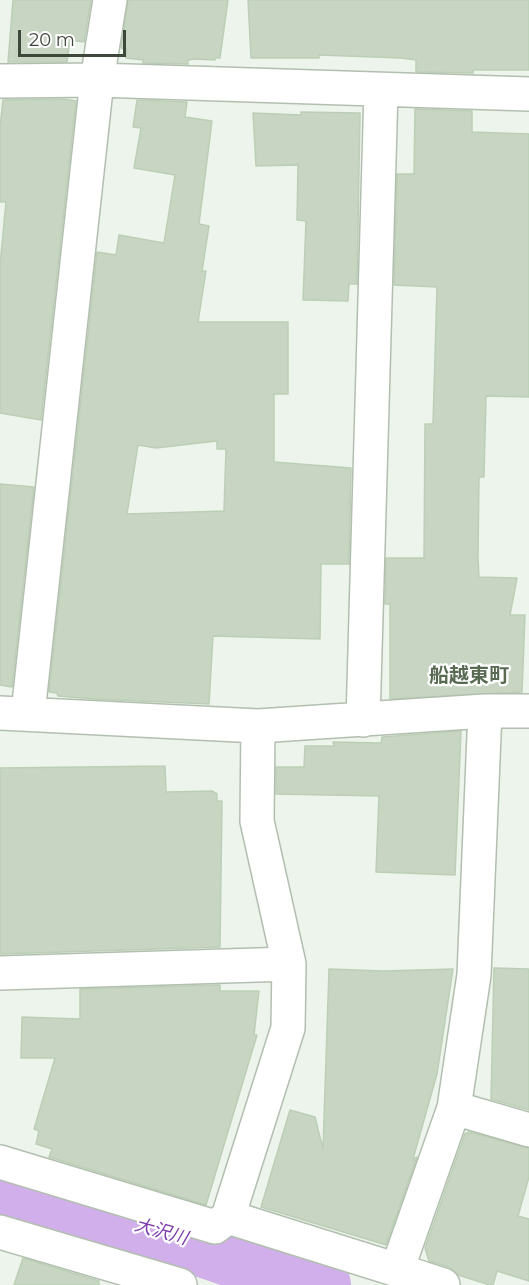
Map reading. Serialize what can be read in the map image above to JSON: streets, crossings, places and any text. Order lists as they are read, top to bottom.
{
  "districts": ["船越東町"],
  "water": ["大沢川"],
  "scale_bar": "20 m"
}
